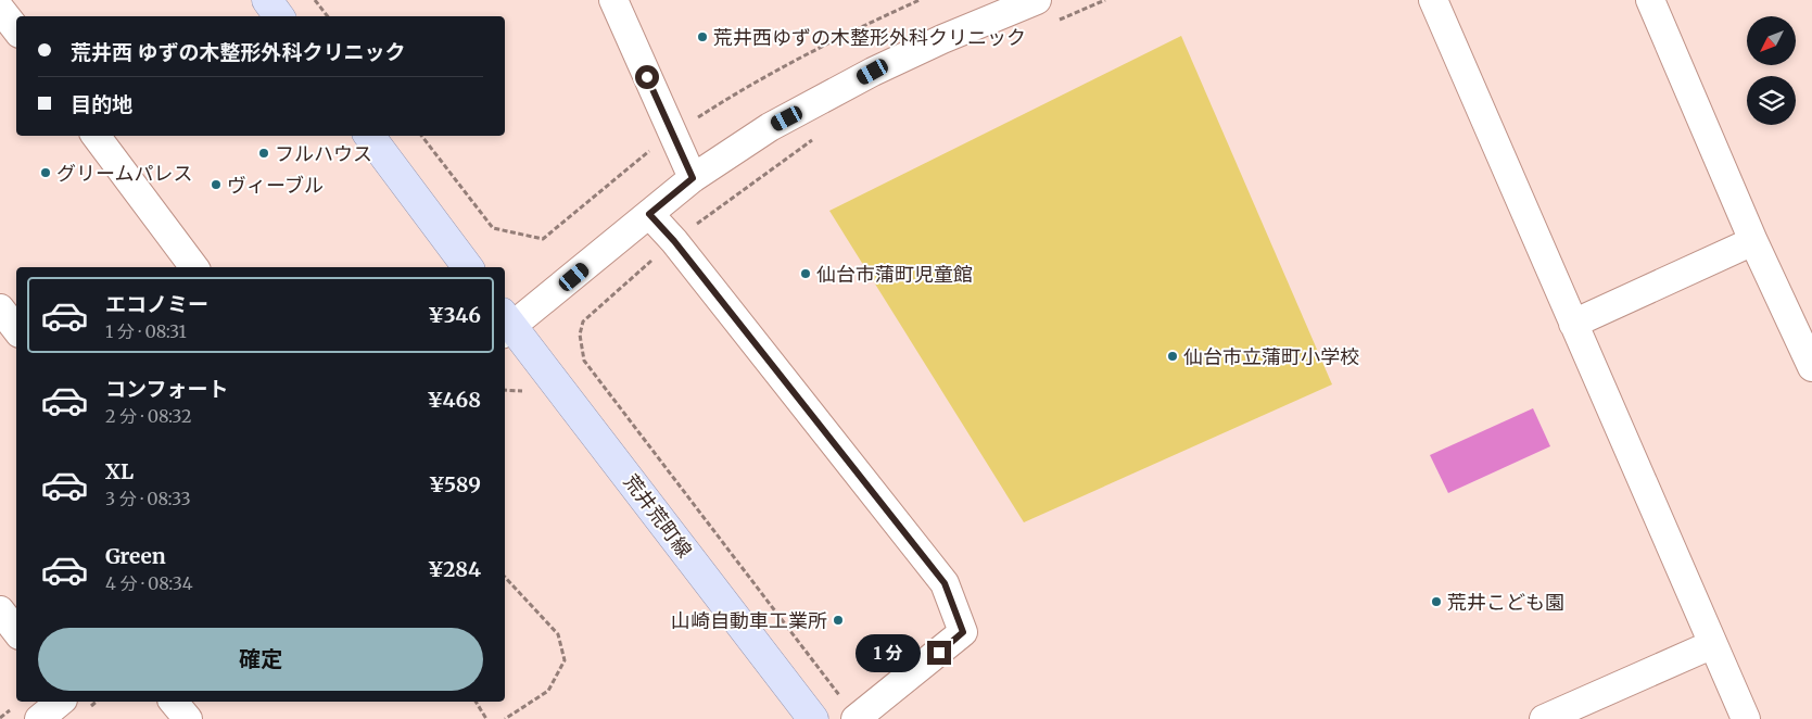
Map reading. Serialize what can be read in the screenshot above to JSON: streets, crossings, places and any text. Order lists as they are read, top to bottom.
{
  "streets": {
    "main road": ["荒井荒町線"]
  },
  "places": [
    "荒井西ゆずの木整形外科クリニック",
    "フルハウス",
    "グリームパレス",
    "ヴィーブル",
    "仙台市蒲町児童館",
    "仙台市立蒲町小学校",
    "荒井こども園",
    "山崎自動車工業所"
  ],
  "north": "bottom left",
  "page": {
    "banner": ["荒井西 ゆずの木整形外科クリニック", "目的地"],
    "list": [
      {
        "name": "エコノミー",
        "note": "1 分 · 08:31",
        "value": "¥346"
      },
      {
        "name": "コンフォート",
        "note": "2 分 · 08:32",
        "value": "¥468"
      },
      {
        "name": "XL",
        "note": "3 分 · 08:33",
        "value": "¥589"
      },
      {
        "name": "Green",
        "note": "4 分 · 08:34",
        "value": "¥284"
      }
    ],
    "buttons": "確定",
    "bubble": "1 分"
  }
}
